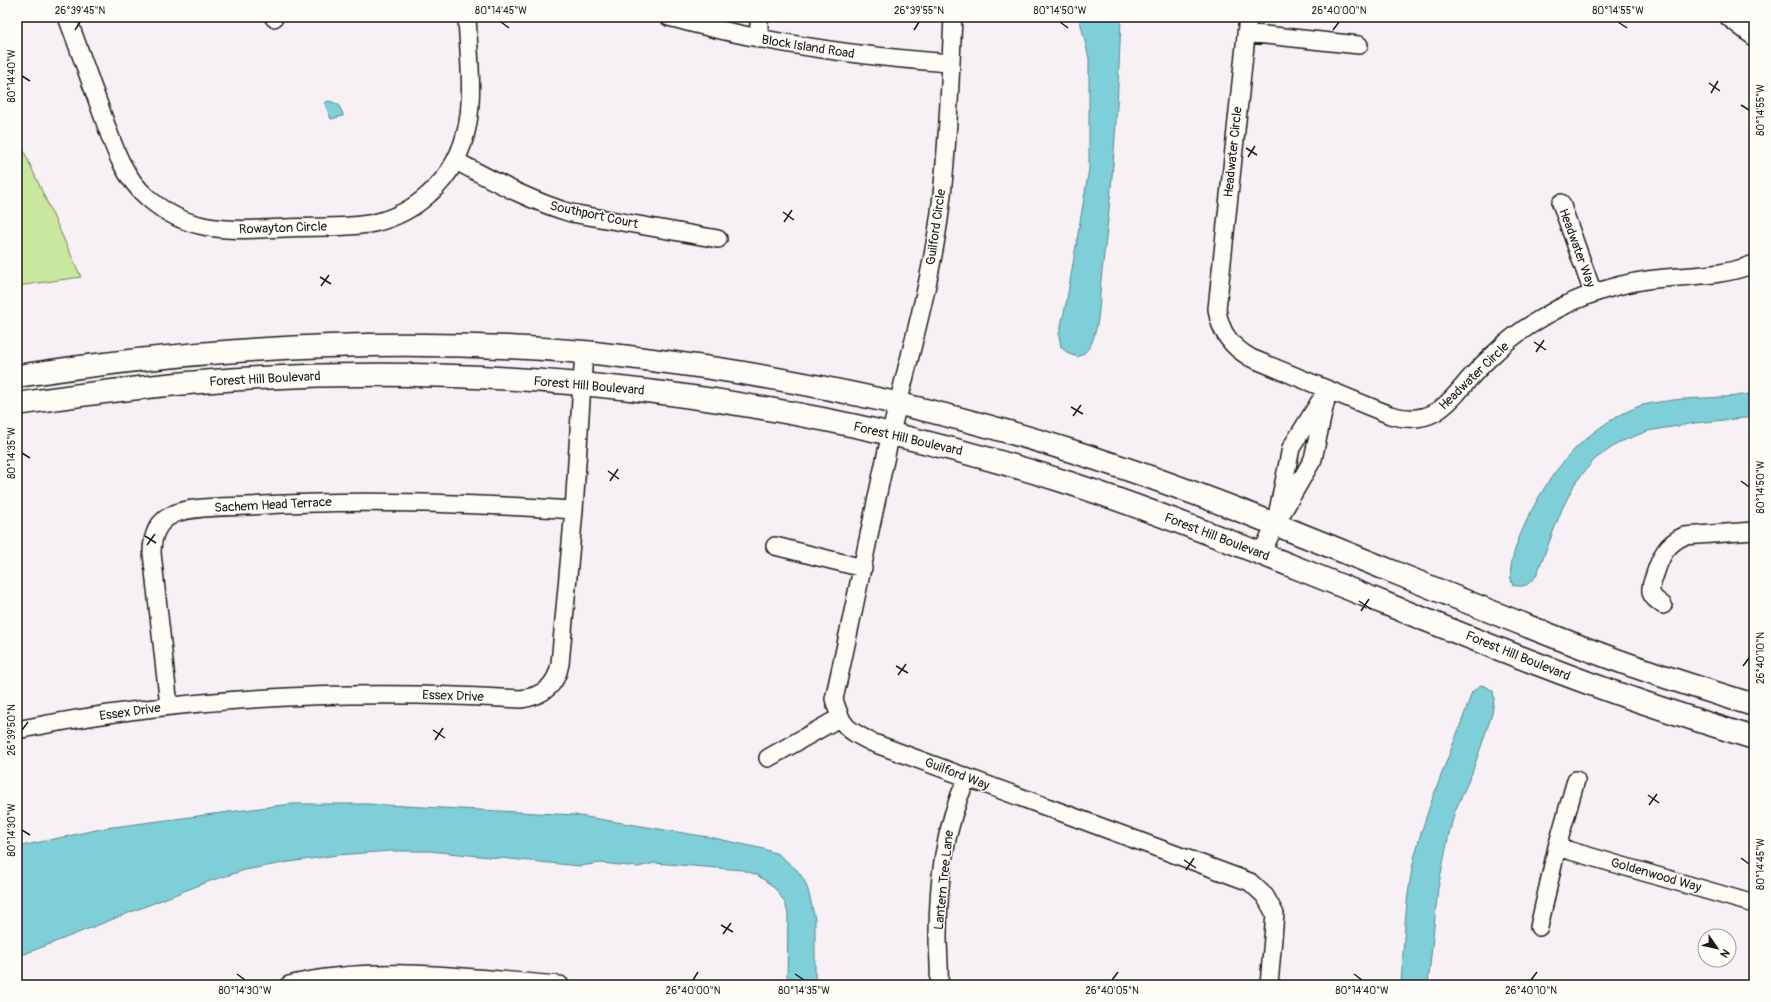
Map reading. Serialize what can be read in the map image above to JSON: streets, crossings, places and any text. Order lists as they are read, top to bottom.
{
  "streets": {
    "main road": ["Forest Hill Boulevard"],
    "street": [
      "Block Island Road",
      "Headwater Circle",
      "Southport Court",
      "Guilford Circle",
      "Rowayton Circle",
      "Headwater Way",
      "Sachem Head Terrace",
      "Essex Drive",
      "Guilford Way",
      "Goldenwood Way",
      "Lantern Tree Lane"
    ]
  },
  "crossings": [
    ["Block Island Road", "Guilford Circle"],
    ["Headwater Circle", "Headwater Way"],
    ["Southport Court", "Rowayton Circle"],
    ["Guilford Circle", "Forest Hill Boulevard"],
    ["Forest Hill Boulevard", "Essex Drive"],
    ["Sachem Head Terrace", "Essex Drive"],
    ["Guilford Way", "Lantern Tree Lane"]
  ],
  "north": "bottom right",
  "coordinates": [
    "26°39'45\"N",
    "80°14'45\"W",
    "26°39'55\"N",
    "80°14'50\"W",
    "26°40'00\"N",
    "80°14'55\"W",
    "80°14'40\"W",
    "80°14'35\"W",
    "26°40'10\"N",
    "26°39'50\"N",
    "80°14'30\"W",
    "26°40'05\"N"
  ]
}
